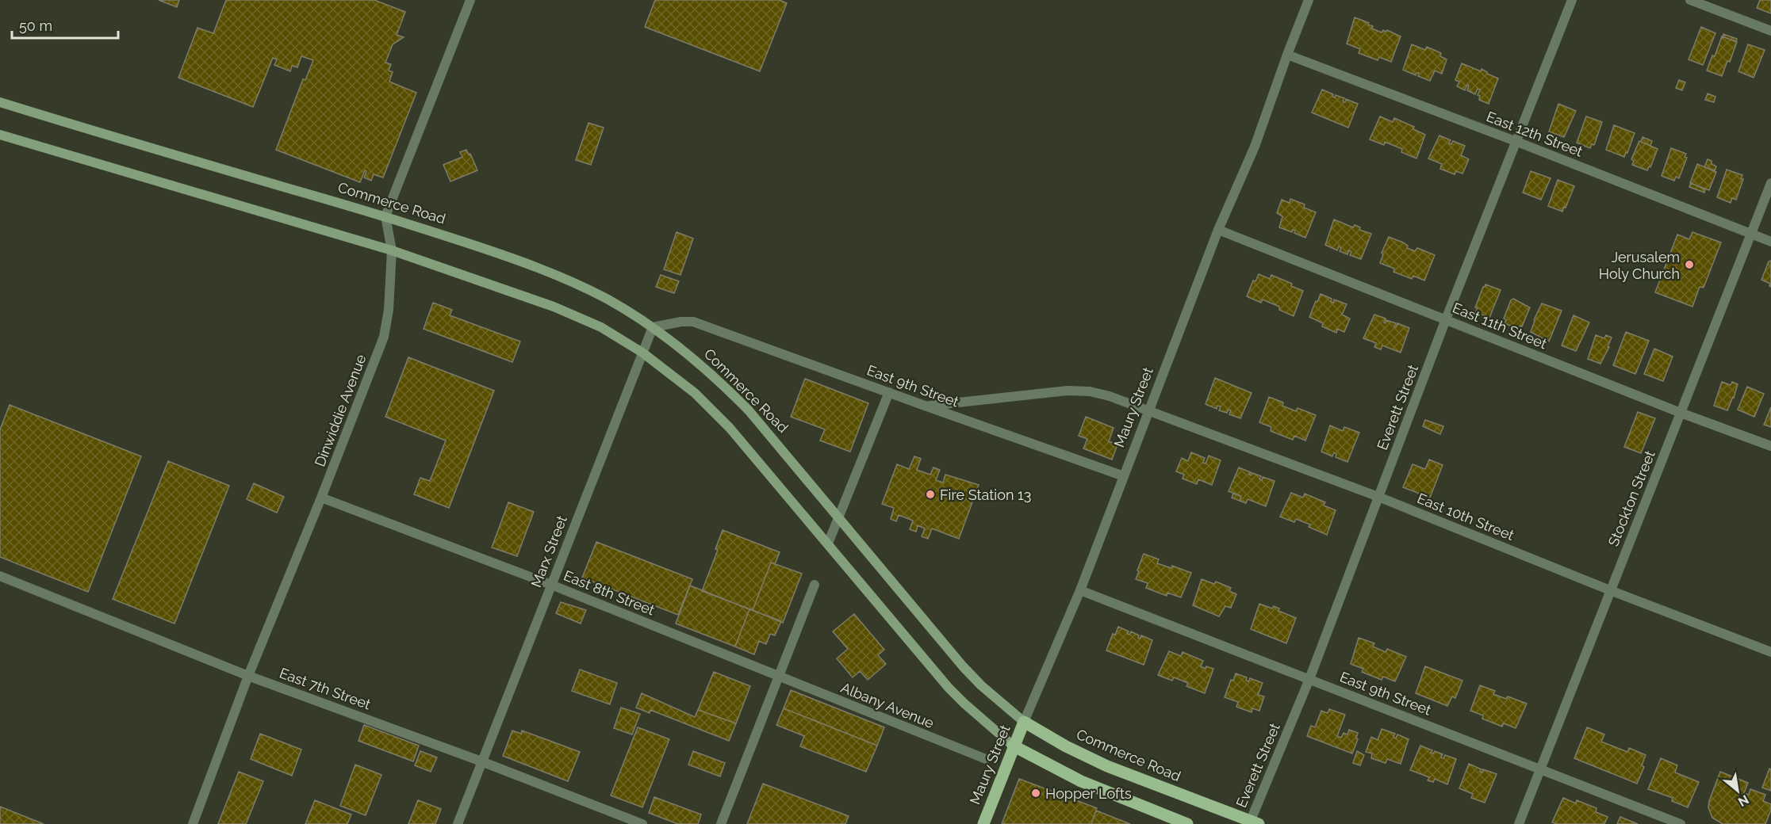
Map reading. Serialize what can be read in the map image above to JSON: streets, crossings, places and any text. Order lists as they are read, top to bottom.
{
  "streets": {
    "main road": ["Commerce Road", "Maury Street"],
    "street": [
      "East 12th Street",
      "East 11th Street",
      "East 9th Street",
      "Everett Street",
      "Dinwiddie Avenue",
      "Stockton Street",
      "East 10th Street",
      "Marx Street",
      "East 8th Street",
      "East 7th Street",
      "Albany Avenue"
    ]
  },
  "crossings": [
    ["East 12th Street", "Maury Street"],
    ["East 12th Street", "Everett Street"],
    ["East 12th Street", "Stockton Street"],
    ["Commerce Road", "East 9th Street"],
    ["Commerce Road", "Maury Street"],
    ["Commerce Road", "Everett Street"],
    ["Commerce Road", "Dinwiddie Avenue"],
    ["Commerce Road", "Marx Street"],
    ["East 11th Street", "Maury Street"],
    ["East 11th Street", "Everett Street"],
    ["East 11th Street", "Stockton Street"],
    ["East 9th Street", "Maury Street"],
    ["East 9th Street", "Everett Street"],
    ["East 9th Street", "Stockton Street"],
    ["East 9th Street", "East 10th Street"],
    ["East 9th Street", "Marx Street"],
    ["Maury Street", "East 10th Street"],
    ["Everett Street", "East 10th Street"],
    ["Dinwiddie Avenue", "East 8th Street"],
    ["Dinwiddie Avenue", "East 7th Street"],
    ["Stockton Street", "East 10th Street"],
    ["Marx Street", "East 8th Street"],
    ["Marx Street", "East 7th Street"],
    ["East 8th Street", "Albany Avenue"]
  ],
  "places": ["Jerusalem Holy Church", "Fire Station 13", "Hopper Lofts"],
  "scale_bar": "50 m",
  "north": "bottom right"
}
